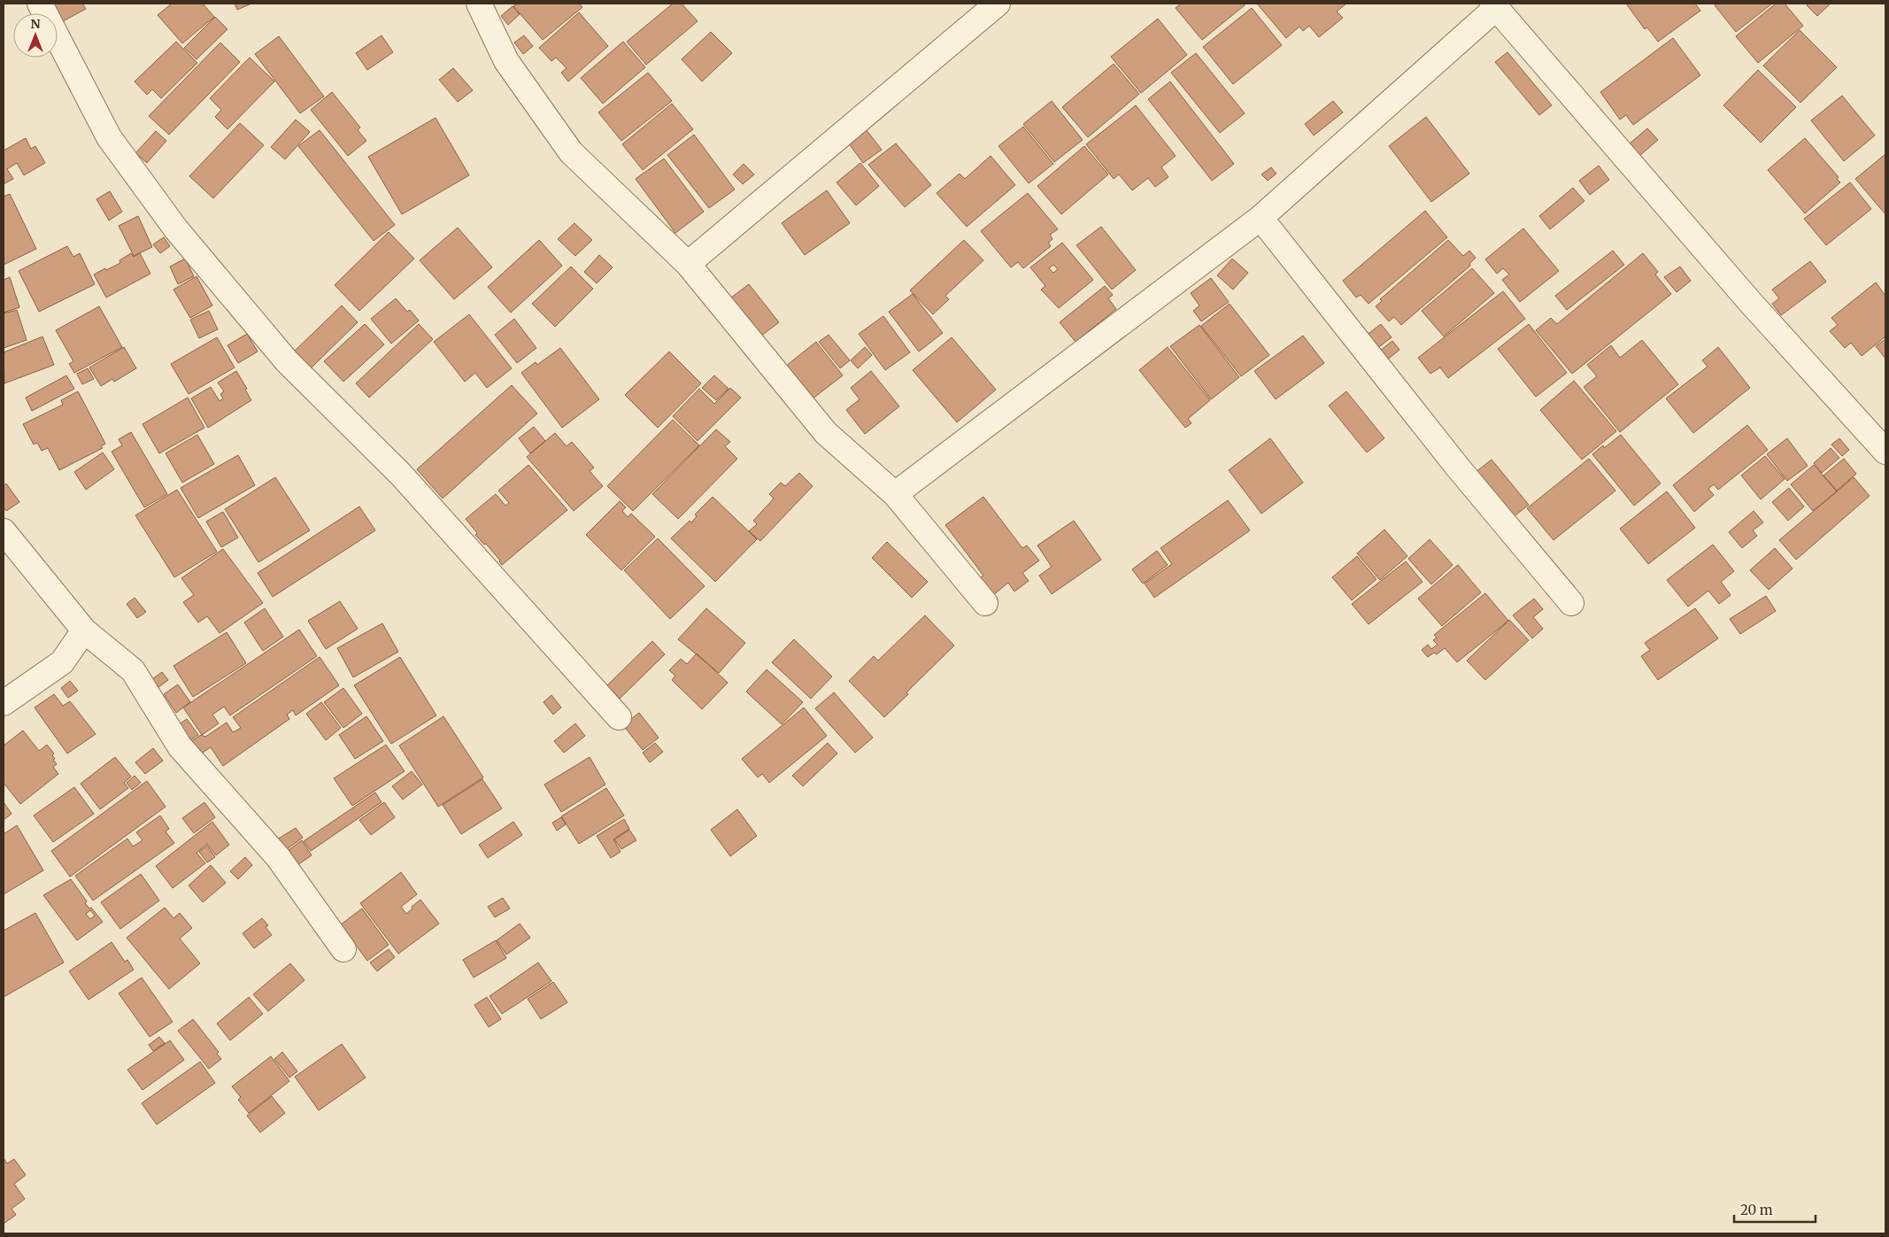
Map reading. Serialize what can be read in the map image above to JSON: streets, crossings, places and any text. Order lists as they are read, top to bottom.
{
  "scale_bar": "20 m",
  "north": "top"
}
